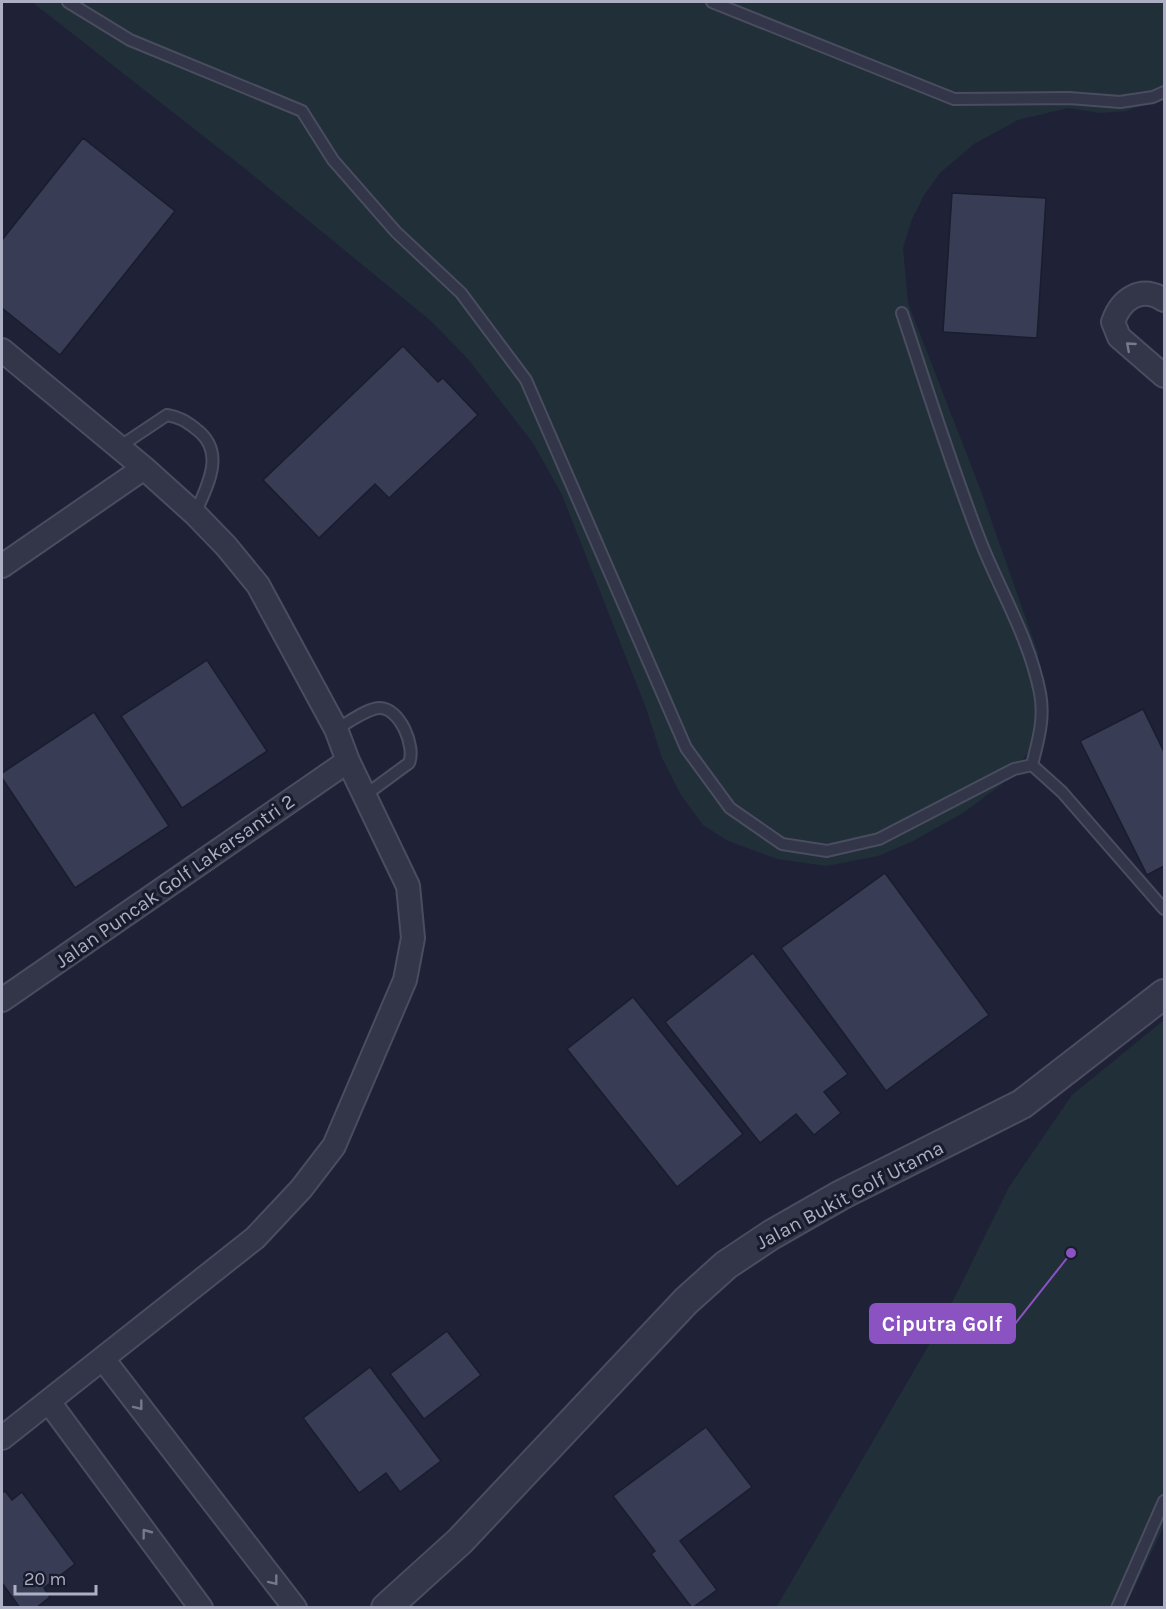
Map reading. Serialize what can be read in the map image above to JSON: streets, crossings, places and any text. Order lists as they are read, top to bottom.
{
  "streets": {
    "street": ["Jalan Puncak Golf Lakarsantri 2", "Jalan Bukit Golf Utama"]
  },
  "places": ["Ciputra Golf"],
  "scale_bar": "20 m"
}
